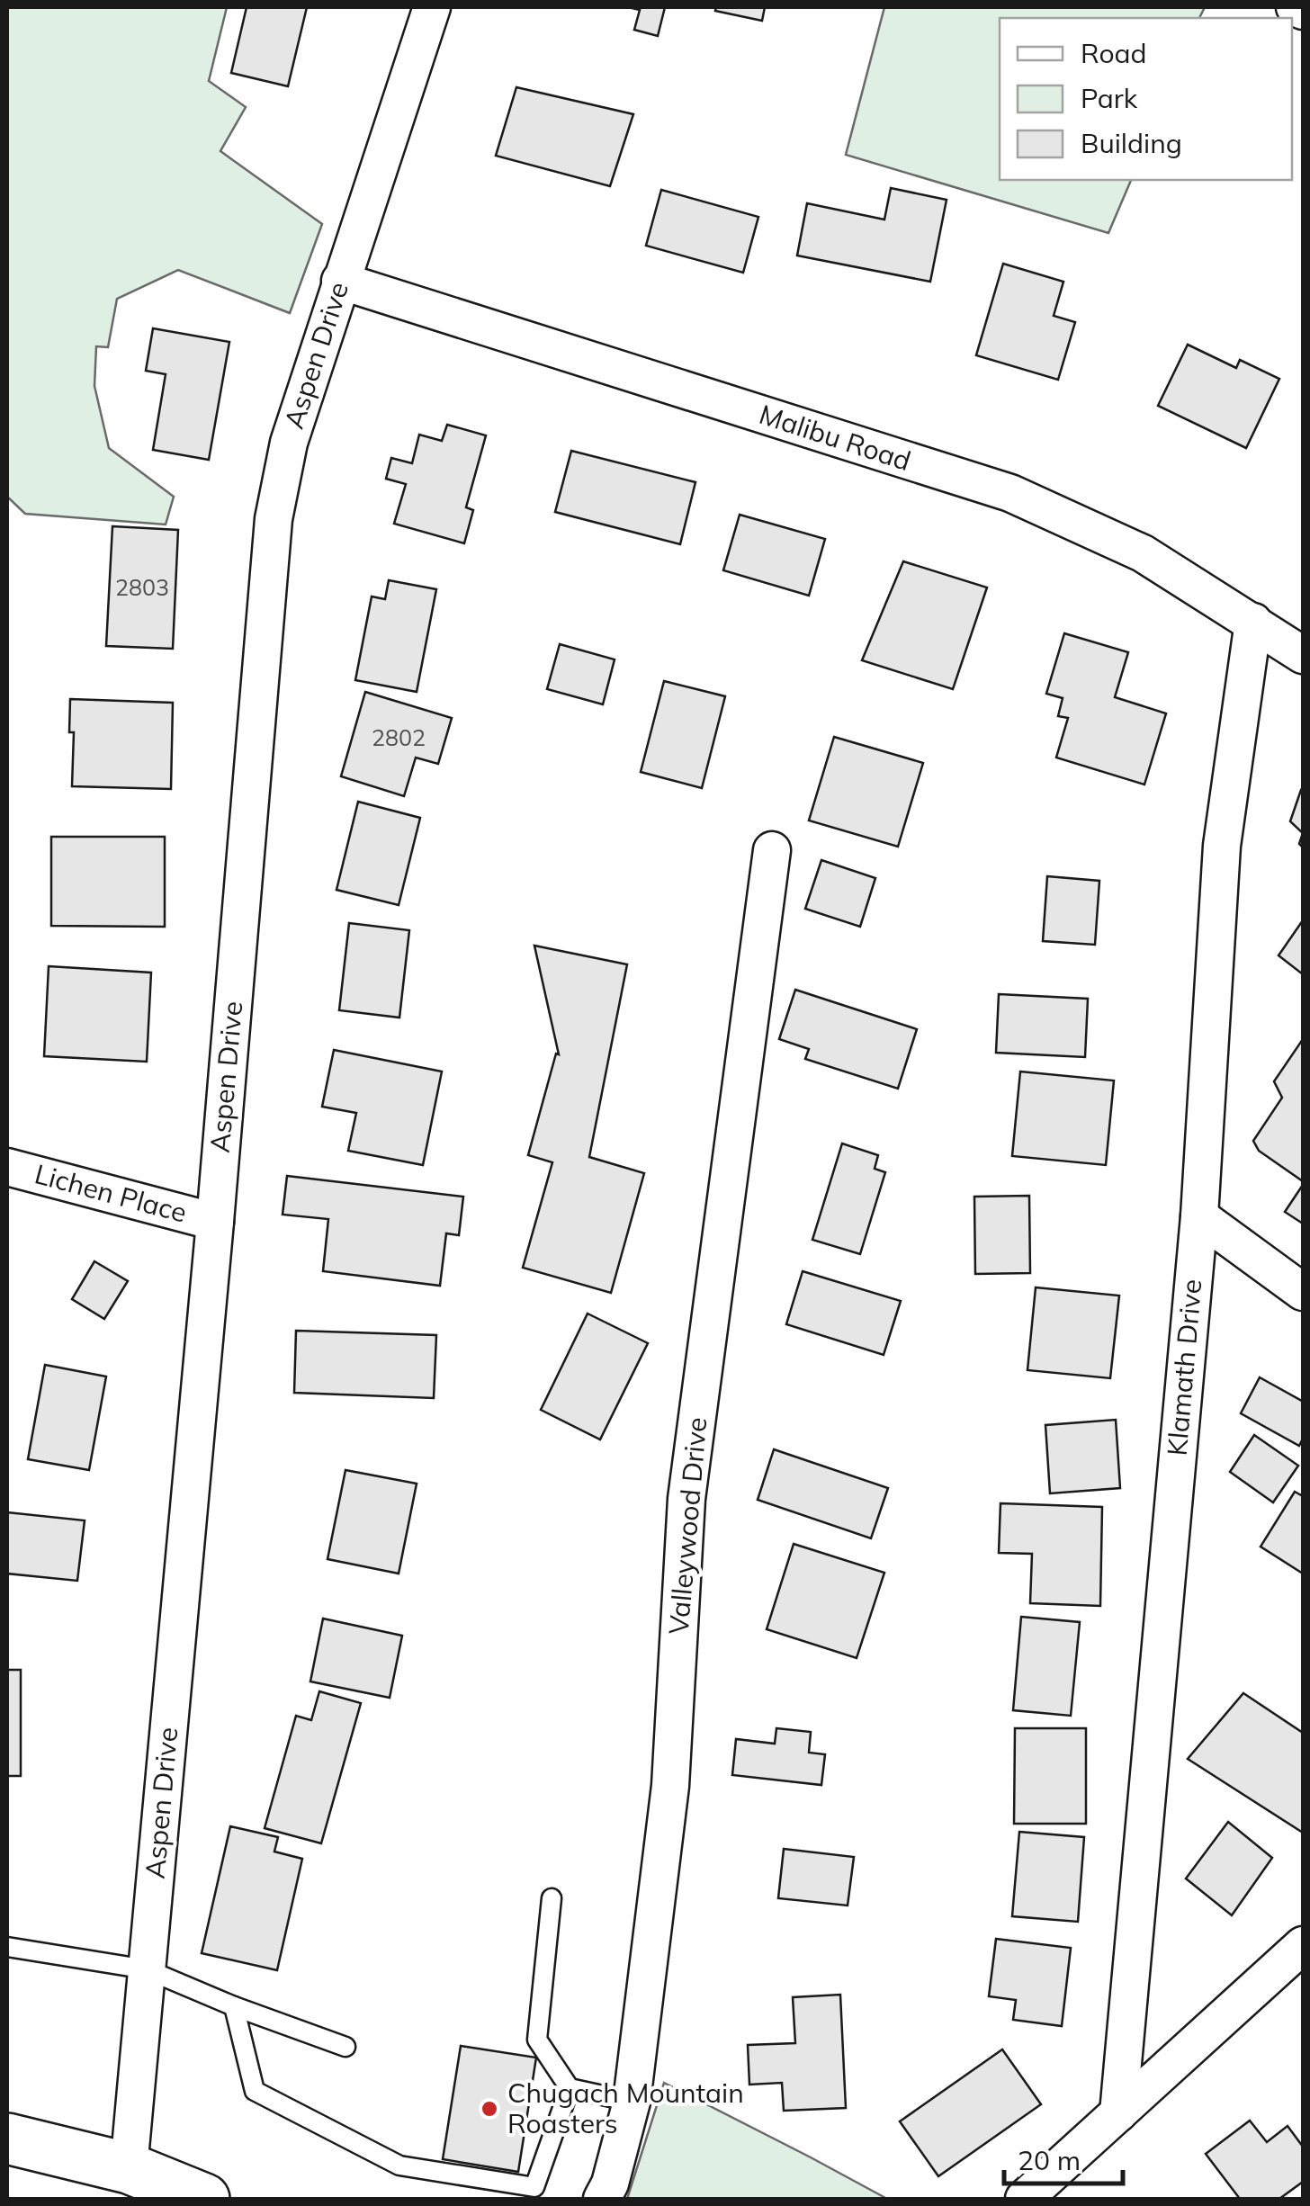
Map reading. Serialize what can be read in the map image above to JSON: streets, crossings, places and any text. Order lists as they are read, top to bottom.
{
  "streets": {
    "street": [
      "Aspen Drive",
      "Malibu Road",
      "Lichen Place",
      "Klamath Drive",
      "Valleywood Drive"
    ]
  },
  "crossings": [
    ["Aspen Drive", "Malibu Road"],
    ["Aspen Drive", "Lichen Place"],
    ["Malibu Road", "Klamath Drive"]
  ],
  "places": ["Chugach Mountain Roasters"],
  "house_numbers": ["2803", "2802"],
  "legend": ["Road", "Park", "Building"],
  "scale_bar": "20 m"
}
